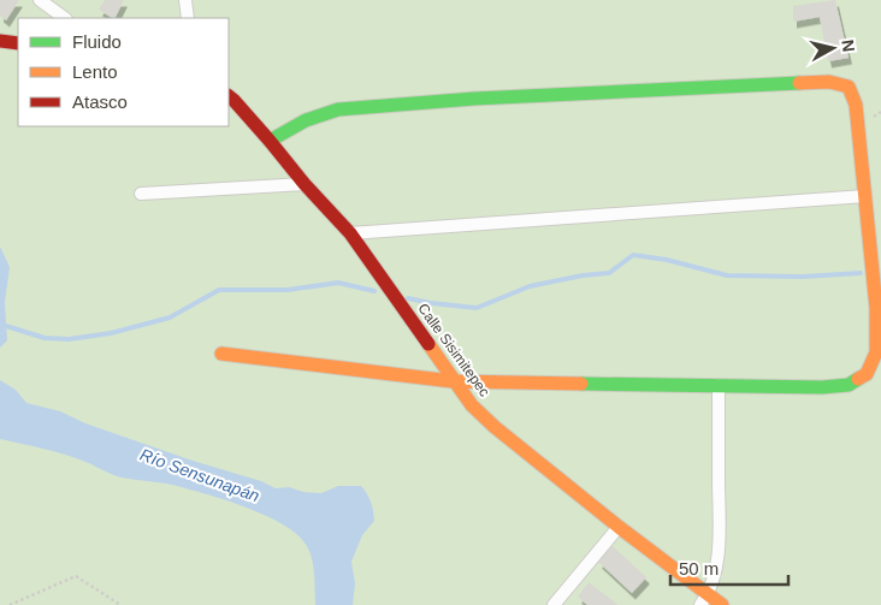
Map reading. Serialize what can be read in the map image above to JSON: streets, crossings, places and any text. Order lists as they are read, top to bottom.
{
  "streets": {
    "street": ["Calle Sisimitepec"]
  },
  "water": ["Río Sensunapán"],
  "legend": ["Fluido", "Lento", "Atasco"],
  "scale_bar": "50 m",
  "north": "right"
}
